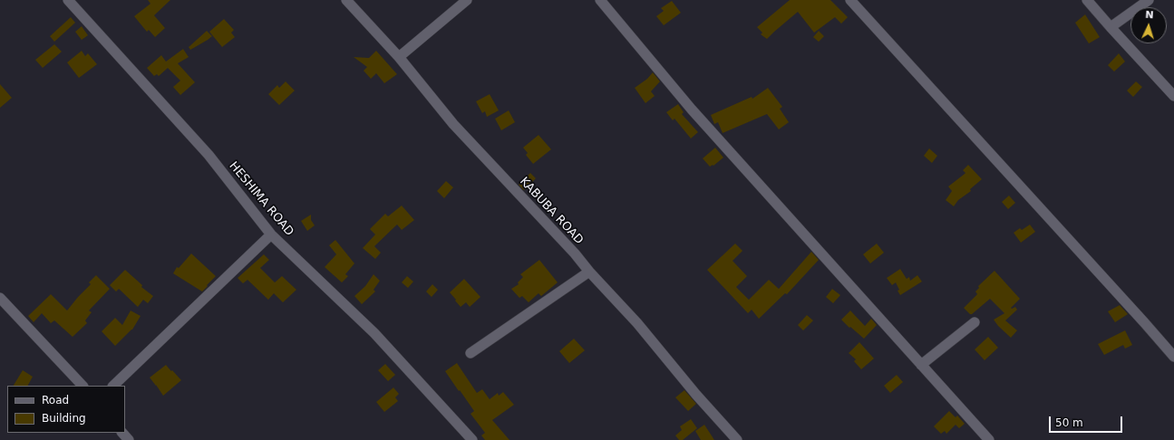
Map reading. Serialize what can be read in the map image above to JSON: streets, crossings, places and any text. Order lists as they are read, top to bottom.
{
  "streets": {
    "street": ["HESHIMA ROAD", "KABUBA ROAD"]
  },
  "legend": ["Road", "Building"],
  "scale_bar": "50 m",
  "north": "top"
}
